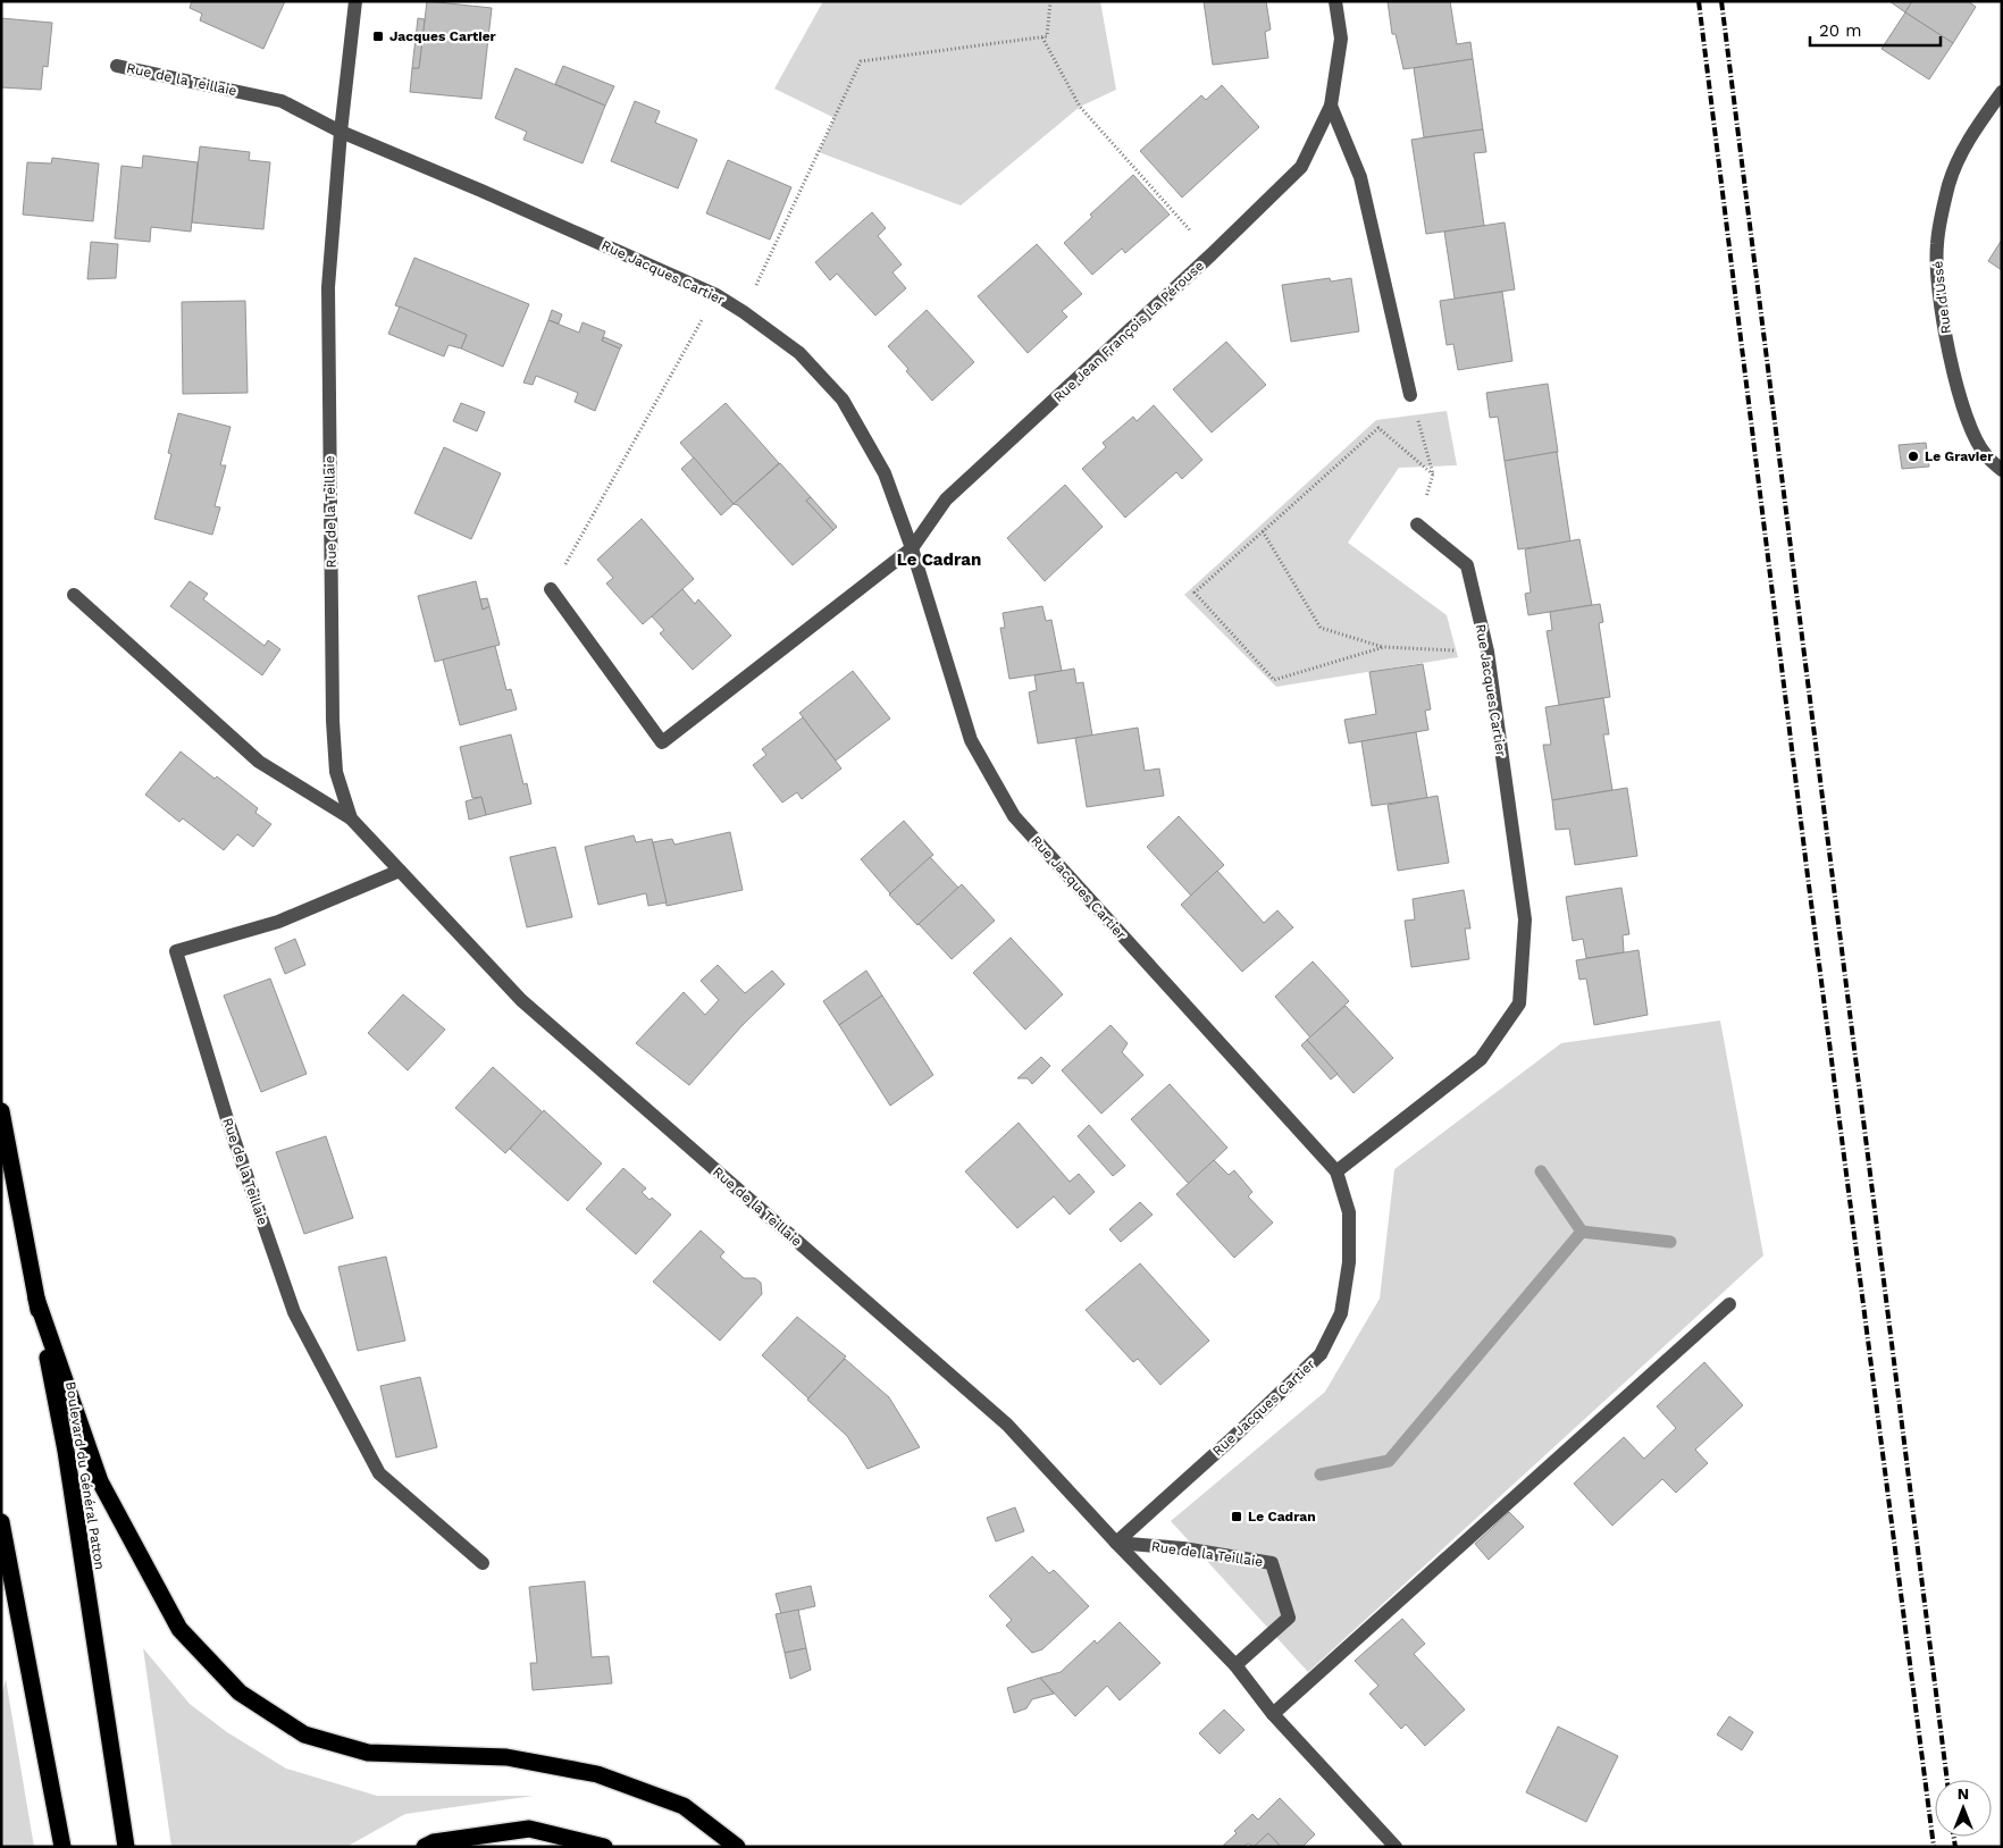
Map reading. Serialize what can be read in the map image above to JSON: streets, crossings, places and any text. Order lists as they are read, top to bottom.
{
  "streets": {
    "highway": ["Boulevard du Général Patton"],
    "street": [
      "Rue de la Teillaie",
      "Rue Jacques Cartier",
      "Rue d'Ussé",
      "Rue Jean François La Pérouse"
    ]
  },
  "crossings": [
    ["Rue de la Teillaie", "Rue Jacques Cartier"],
    ["Rue Jacques Cartier", "Rue Jean François La Pérouse"]
  ],
  "districts": ["Le Cadran"],
  "places": {
    "transit": ["Jacques Cartier", "Le Cadran"],
    "other": ["Le Gravier"]
  },
  "scale_bar": "20 m",
  "north": "top"
}
